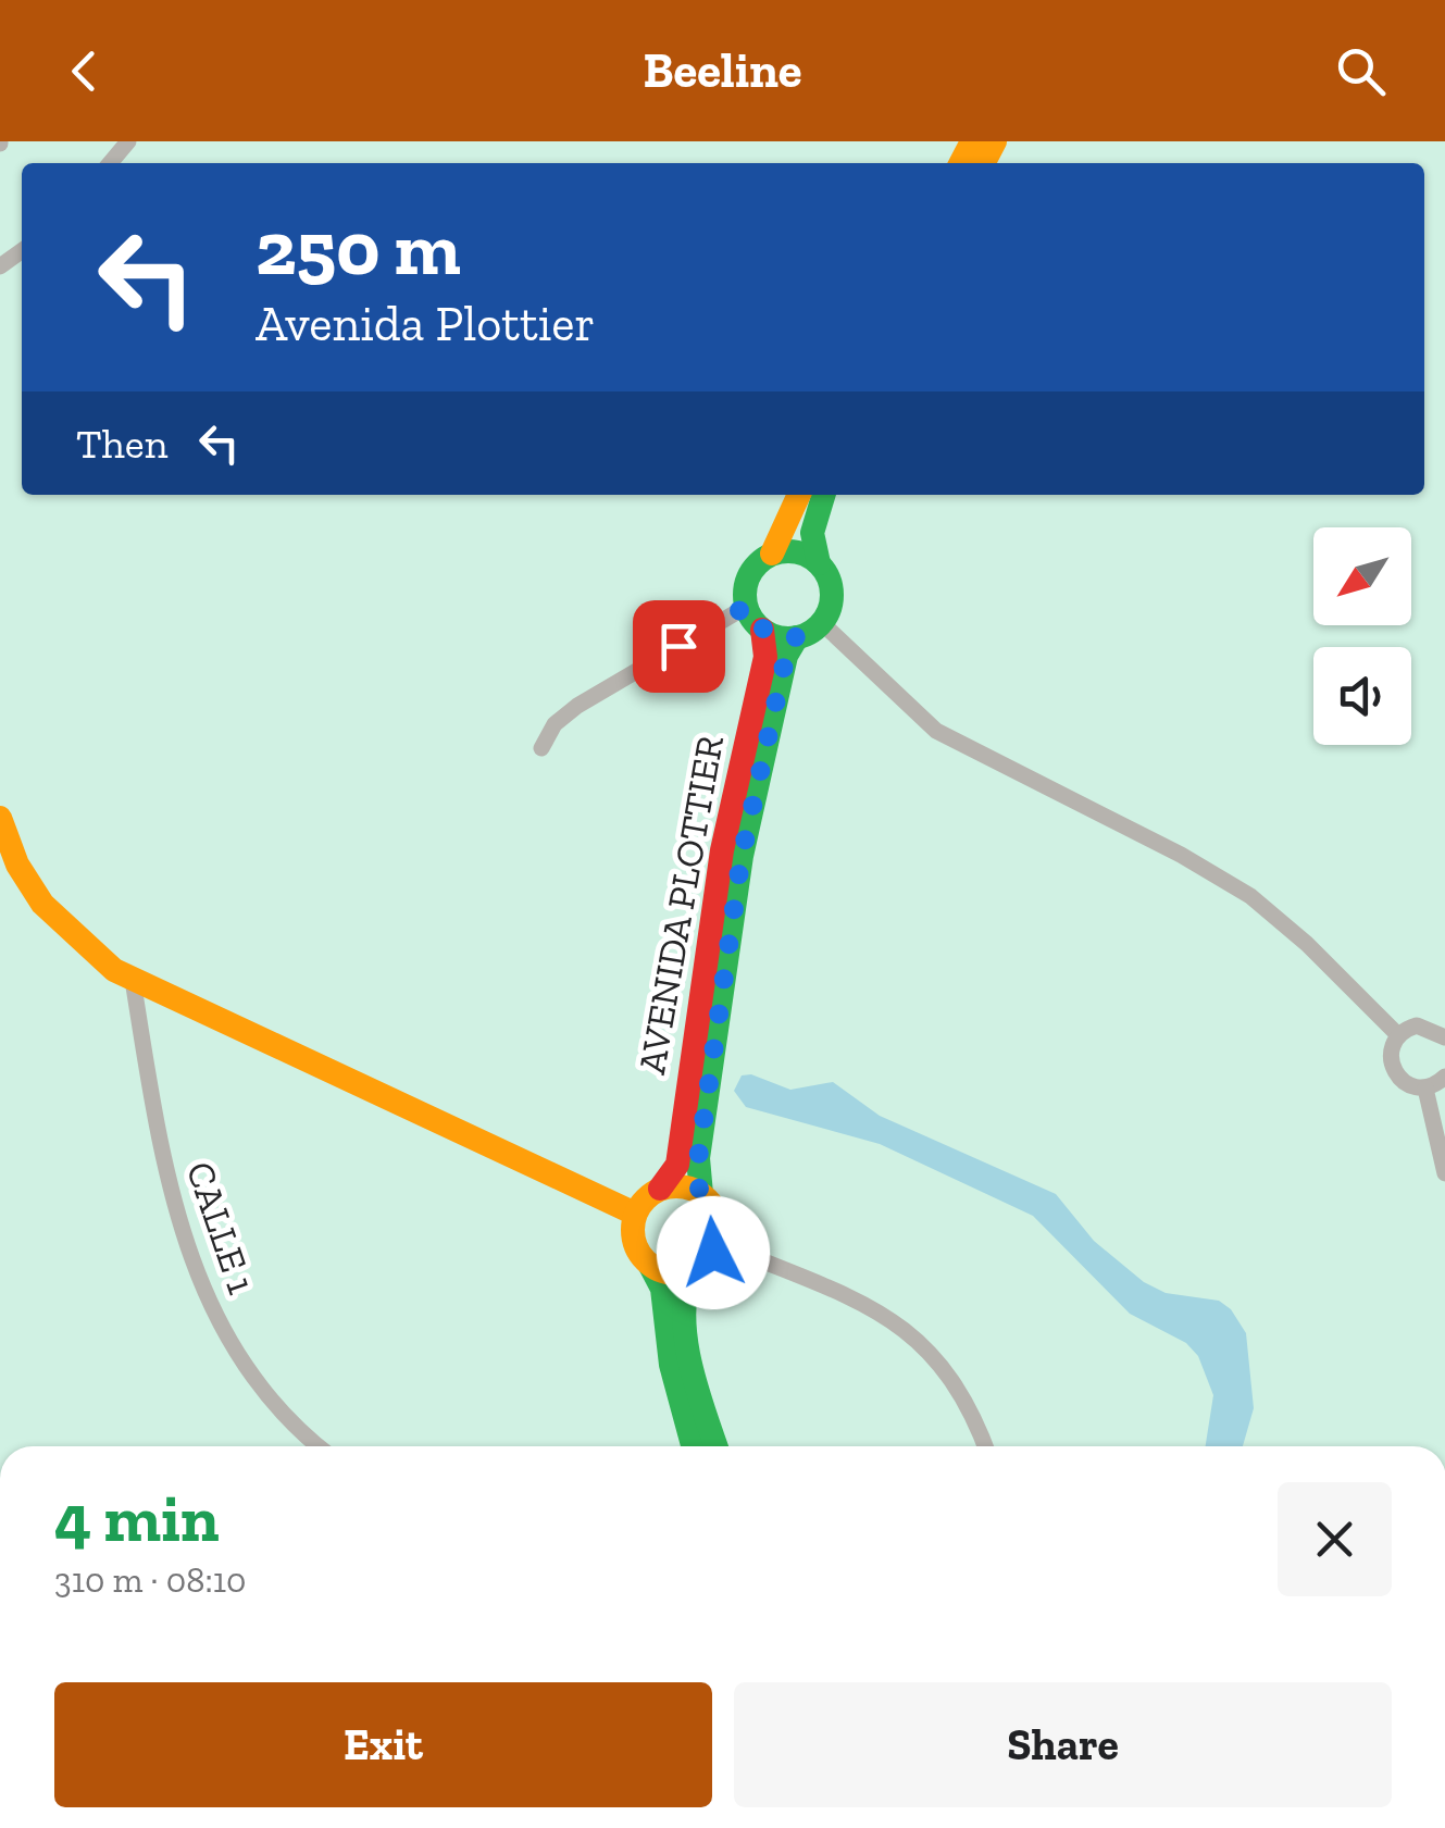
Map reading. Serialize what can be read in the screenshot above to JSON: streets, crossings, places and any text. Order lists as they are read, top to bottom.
{
  "streets": {
    "street": ["AVENIDA PLOTTIER", "CALLE 1"]
  },
  "north": "bottom left",
  "page": {
    "header": "Beeline",
    "turn": ["250 m", "Avenida Plottier"],
    "then": "Then",
    "heading": ["4 min", "310 m · 08:10"],
    "buttons": ["Exit", "Share"]
  }
}
